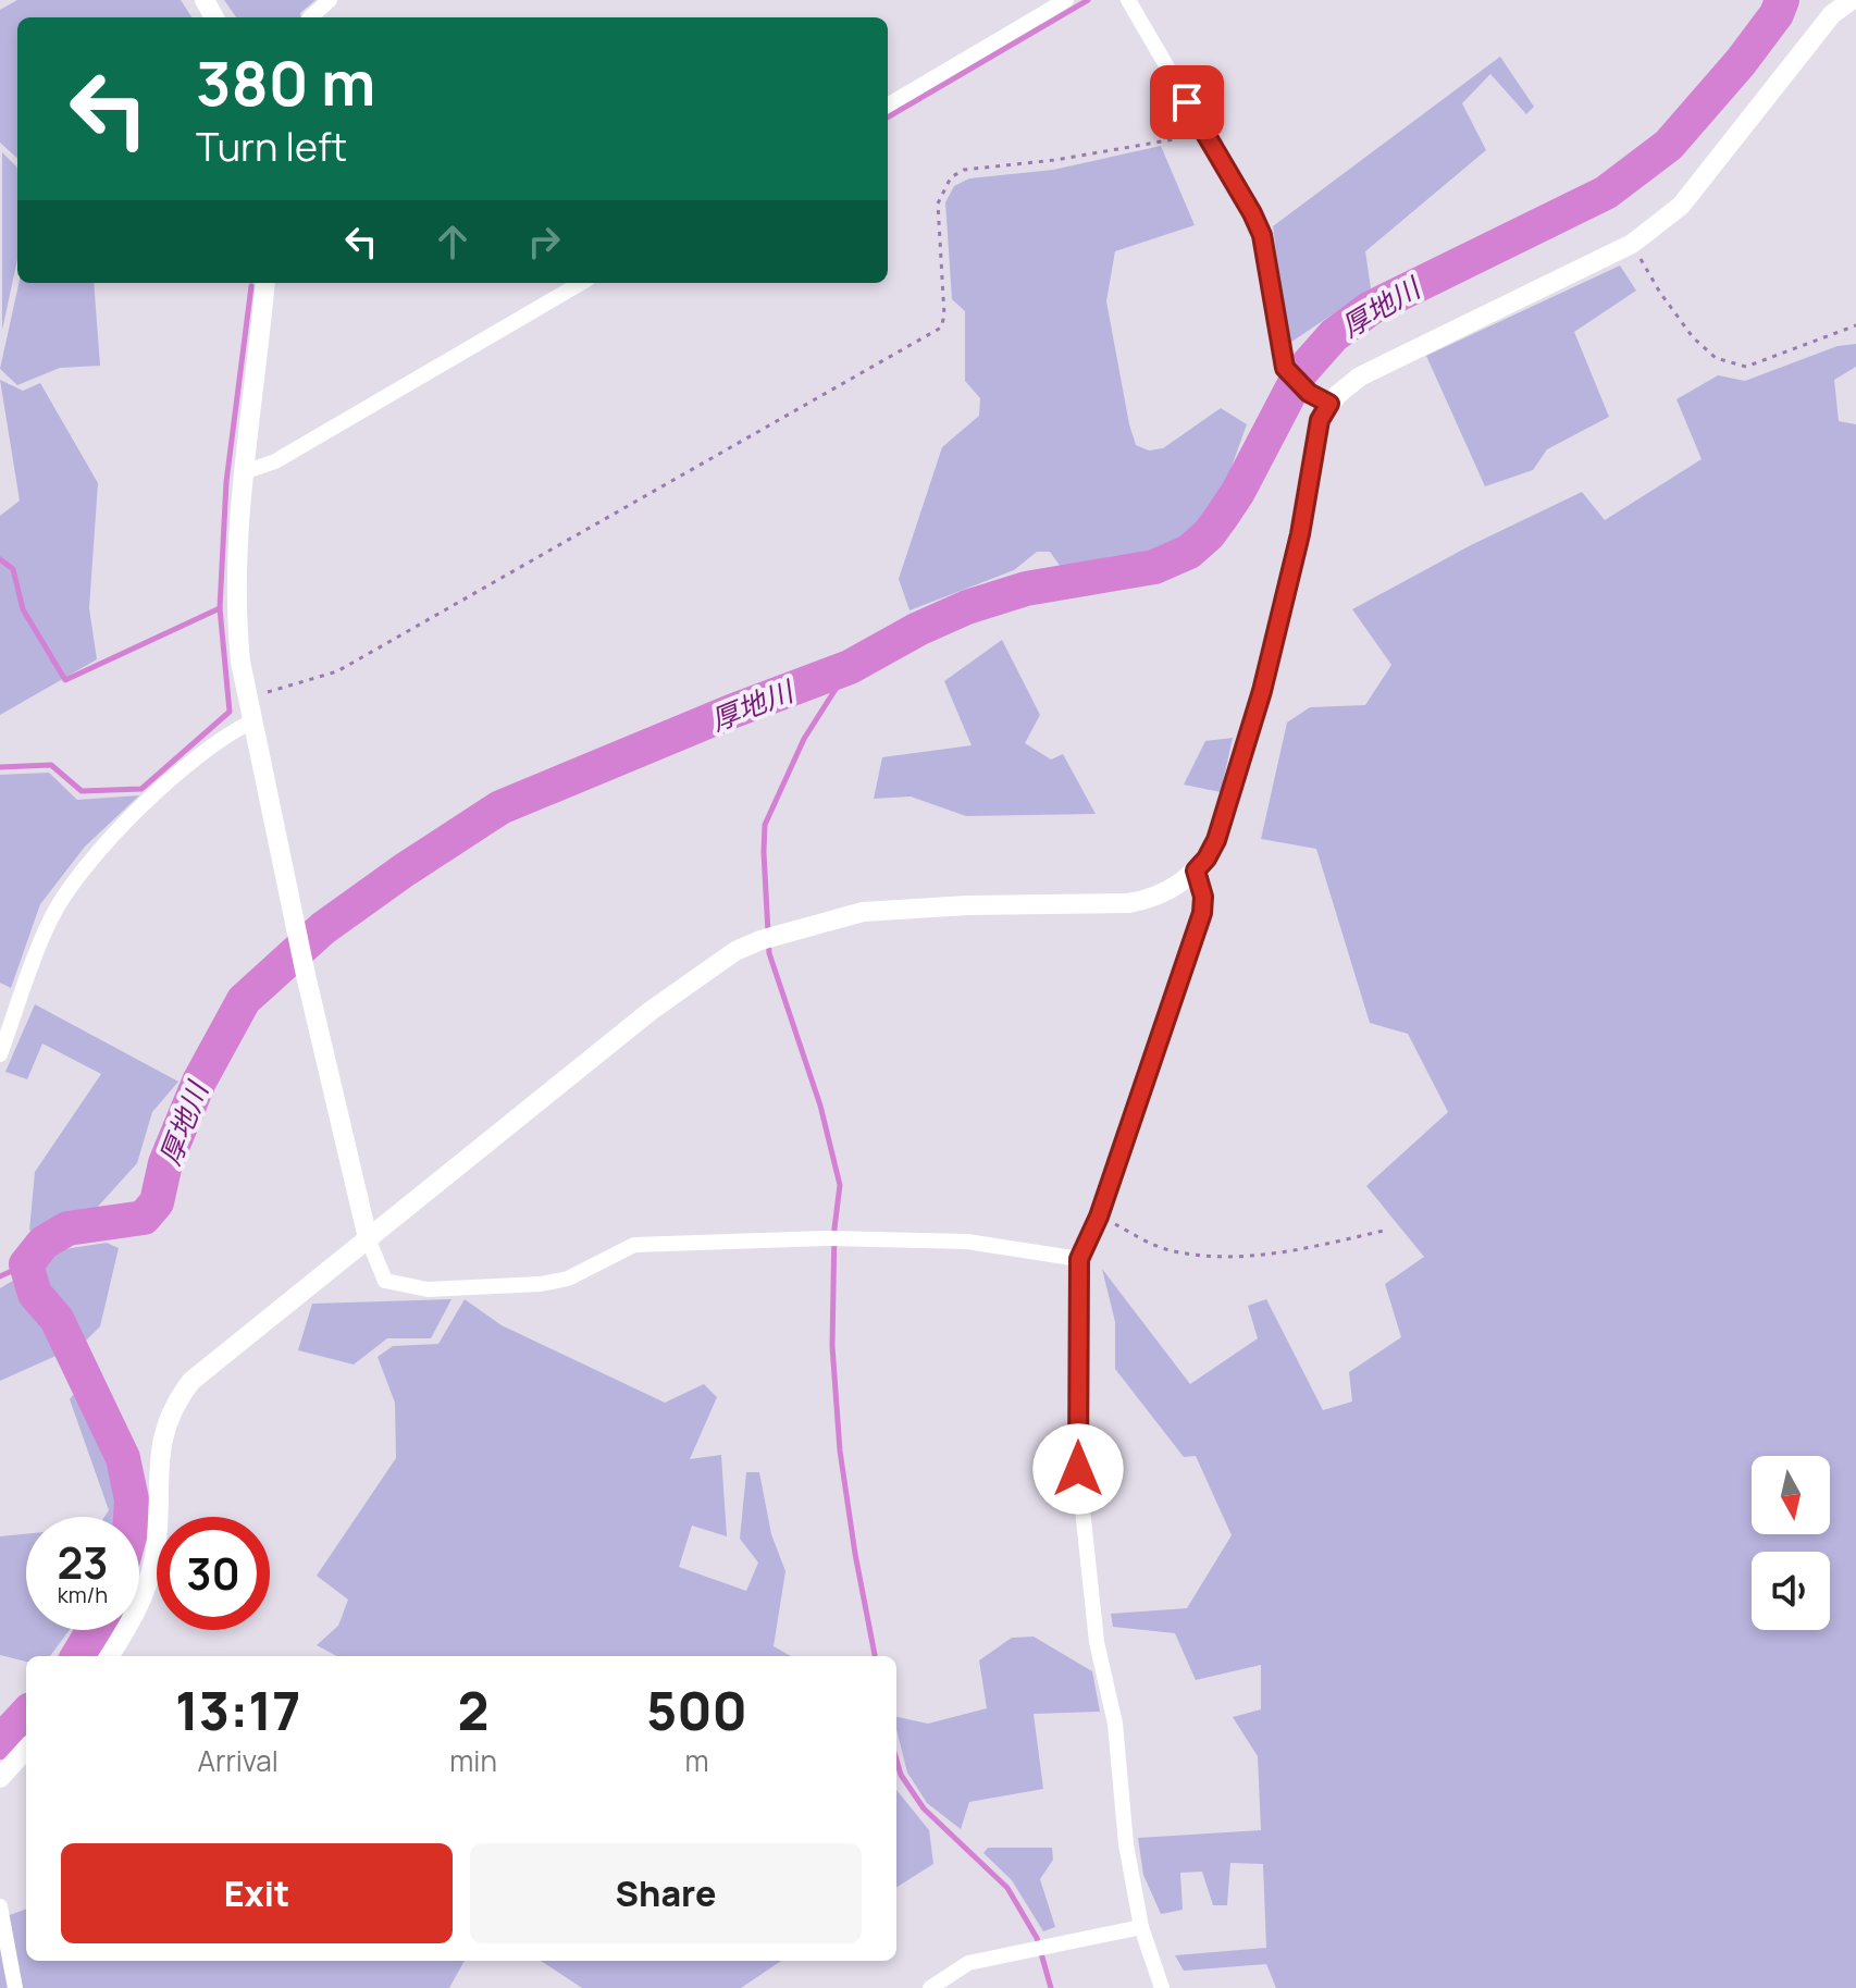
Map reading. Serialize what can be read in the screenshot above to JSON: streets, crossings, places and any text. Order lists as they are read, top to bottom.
{
  "water": ["厚地川"],
  "north": "bottom",
  "page": {
    "turn": ["380 m", "Turn left"],
    "speed": "23 km/h",
    "limit": "30",
    "eta": [
      "13:17",
      "Arrival",
      "2",
      "min",
      "500",
      "m"
    ],
    "buttons": ["Exit", "Share"]
  }
}
